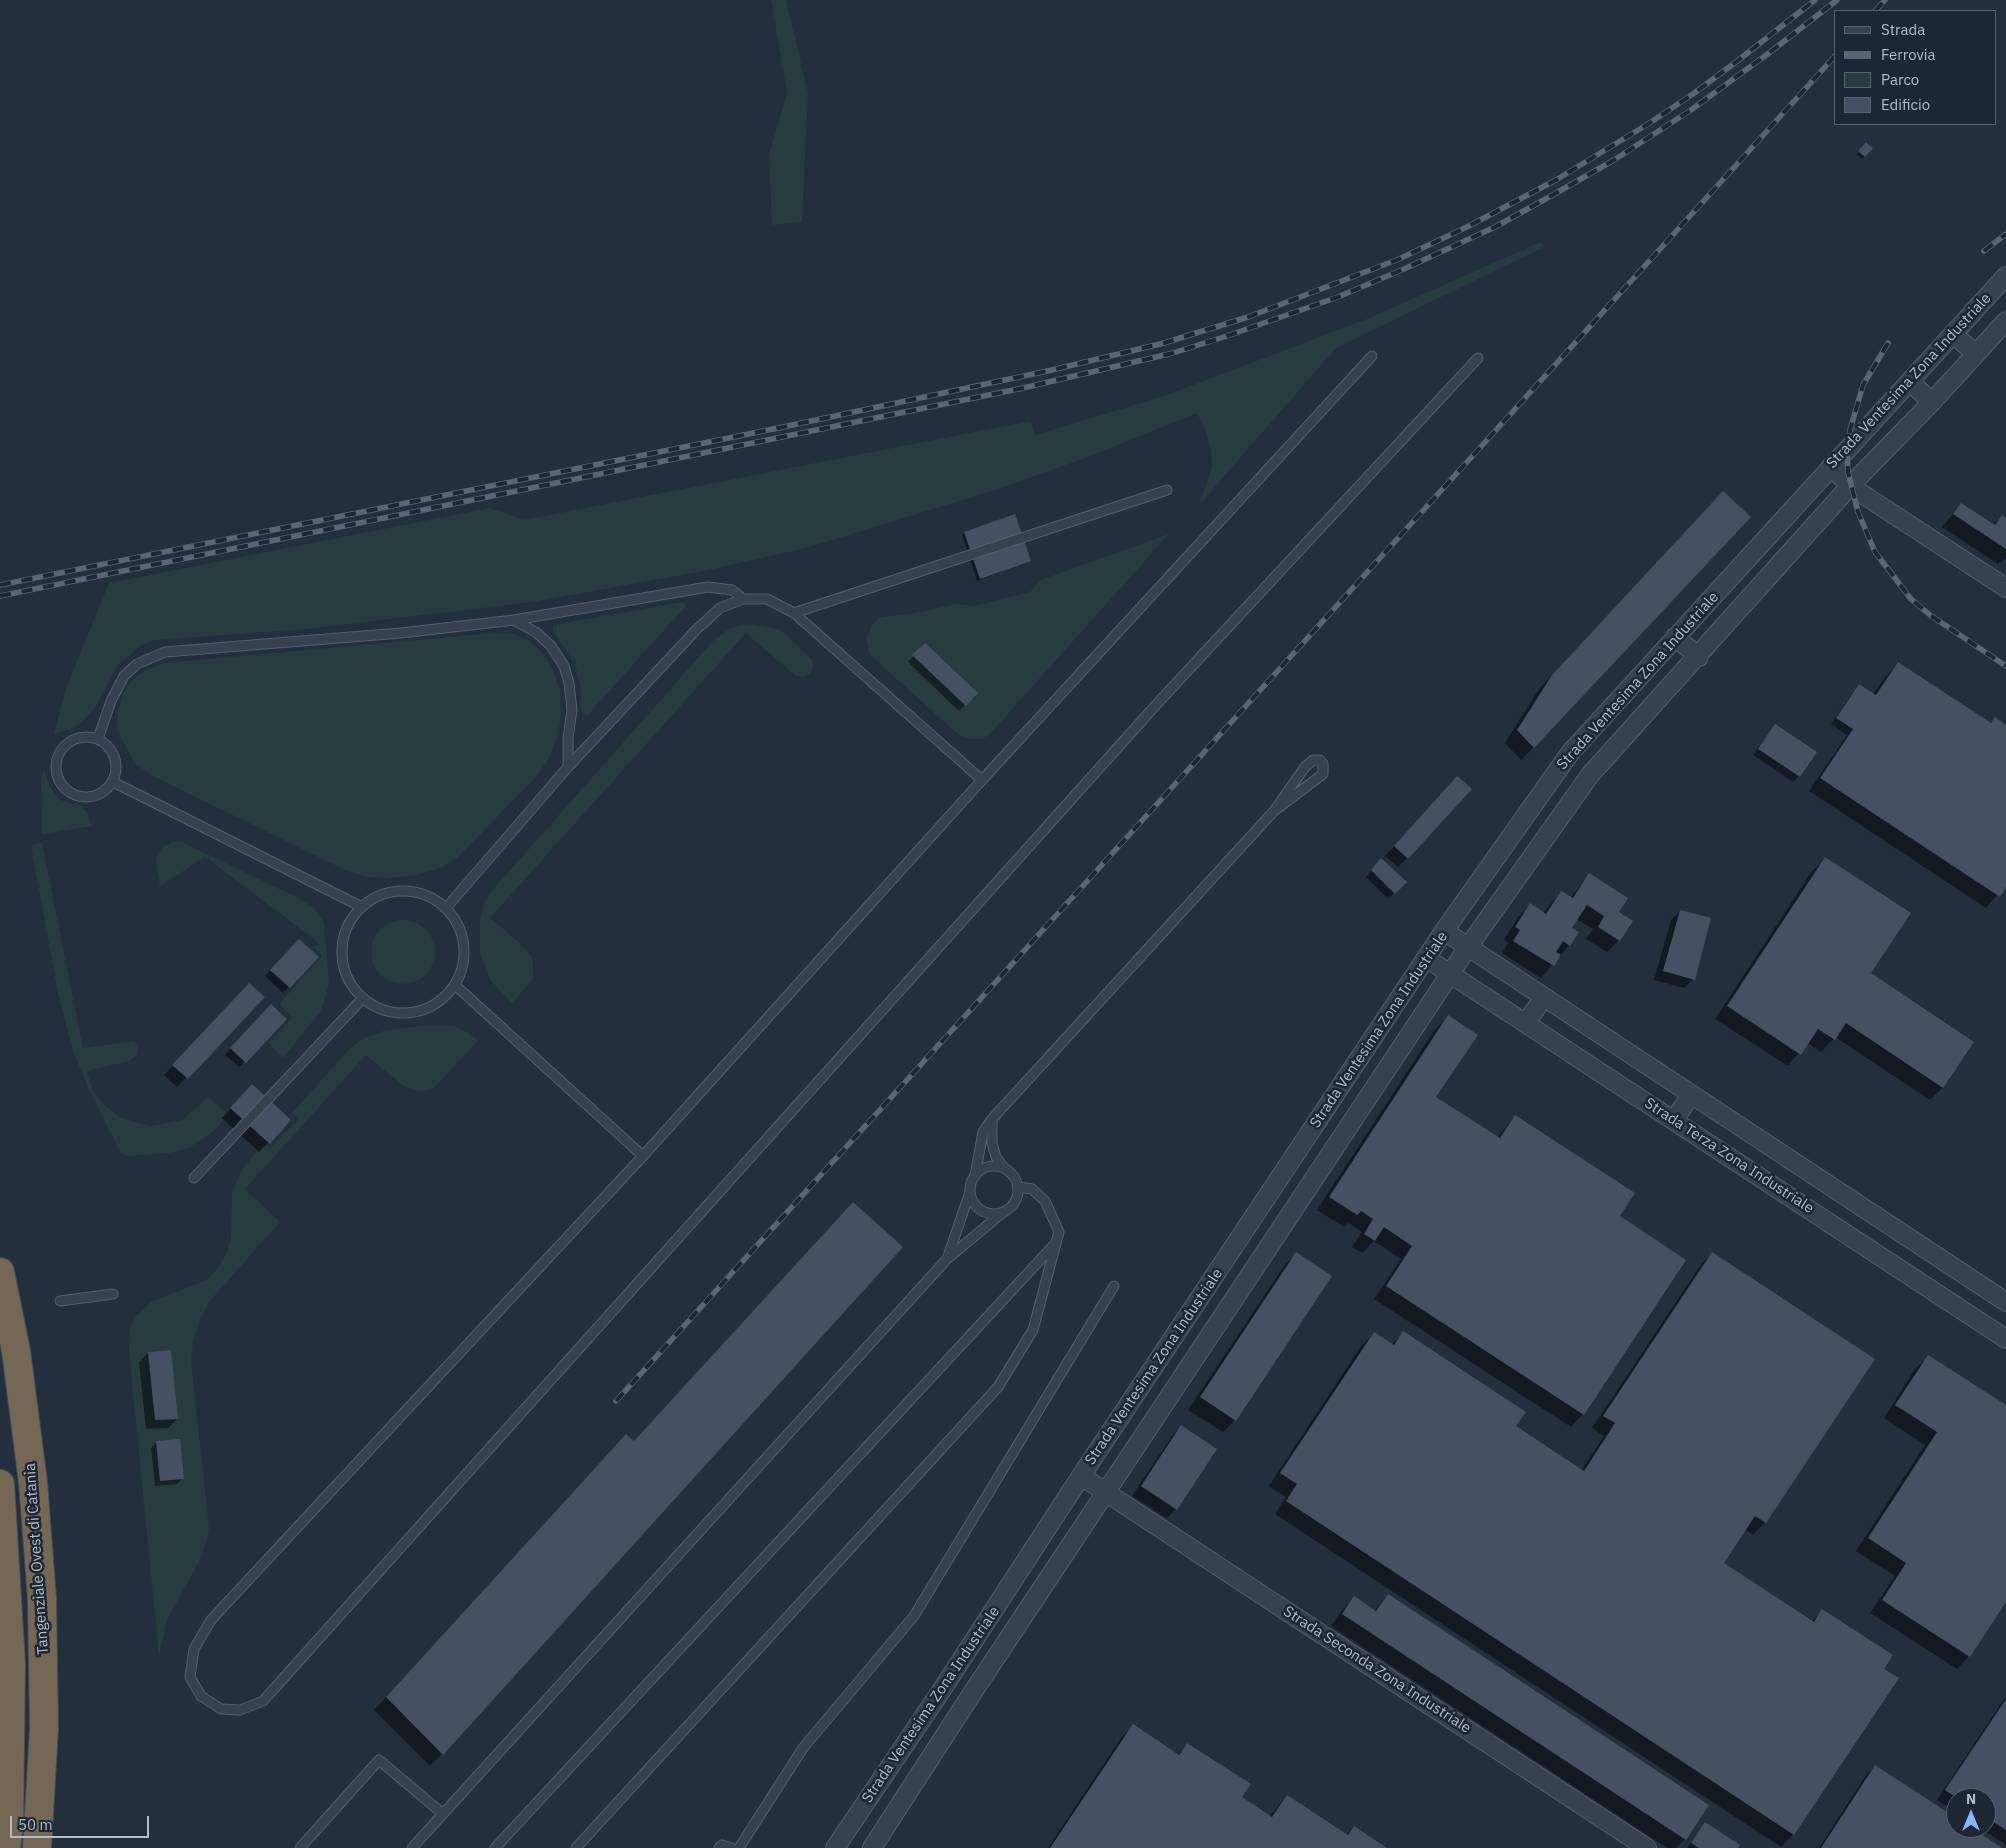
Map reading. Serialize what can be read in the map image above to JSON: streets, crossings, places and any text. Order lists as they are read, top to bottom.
{
  "streets": {
    "highway": ["Tangenziale Ovest di Catania"],
    "street": ["Strada Ventesima Zona Industriale", "Strada Terza Zona Industriale", "Strada Seconda Zona Industriale"]
  },
  "crossings": [
    ["Strada Ventesima Zona Industriale", "Strada Terza Zona Industriale"],
    ["Strada Ventesima Zona Industriale", "Strada Seconda Zona Industriale"]
  ],
  "legend": [
    "Strada",
    "Ferrovia",
    "Parco",
    "Edificio"
  ],
  "scale_bar": "50 m",
  "north": "top"
}
